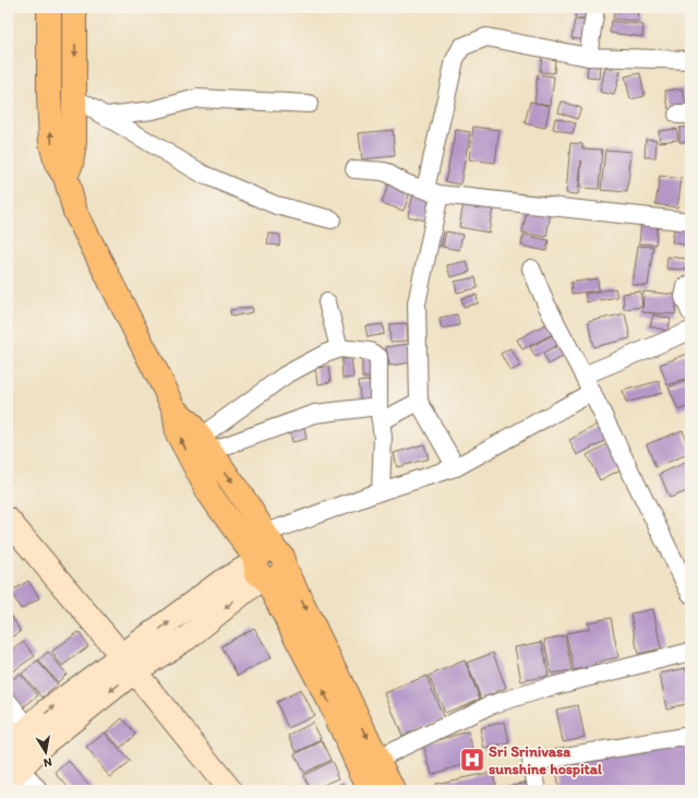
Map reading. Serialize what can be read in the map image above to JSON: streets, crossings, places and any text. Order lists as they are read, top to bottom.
{
  "places": {
    "hospital": ["Sri Srinivasa sunshine hospital"]
  },
  "north": "bottom"
}
